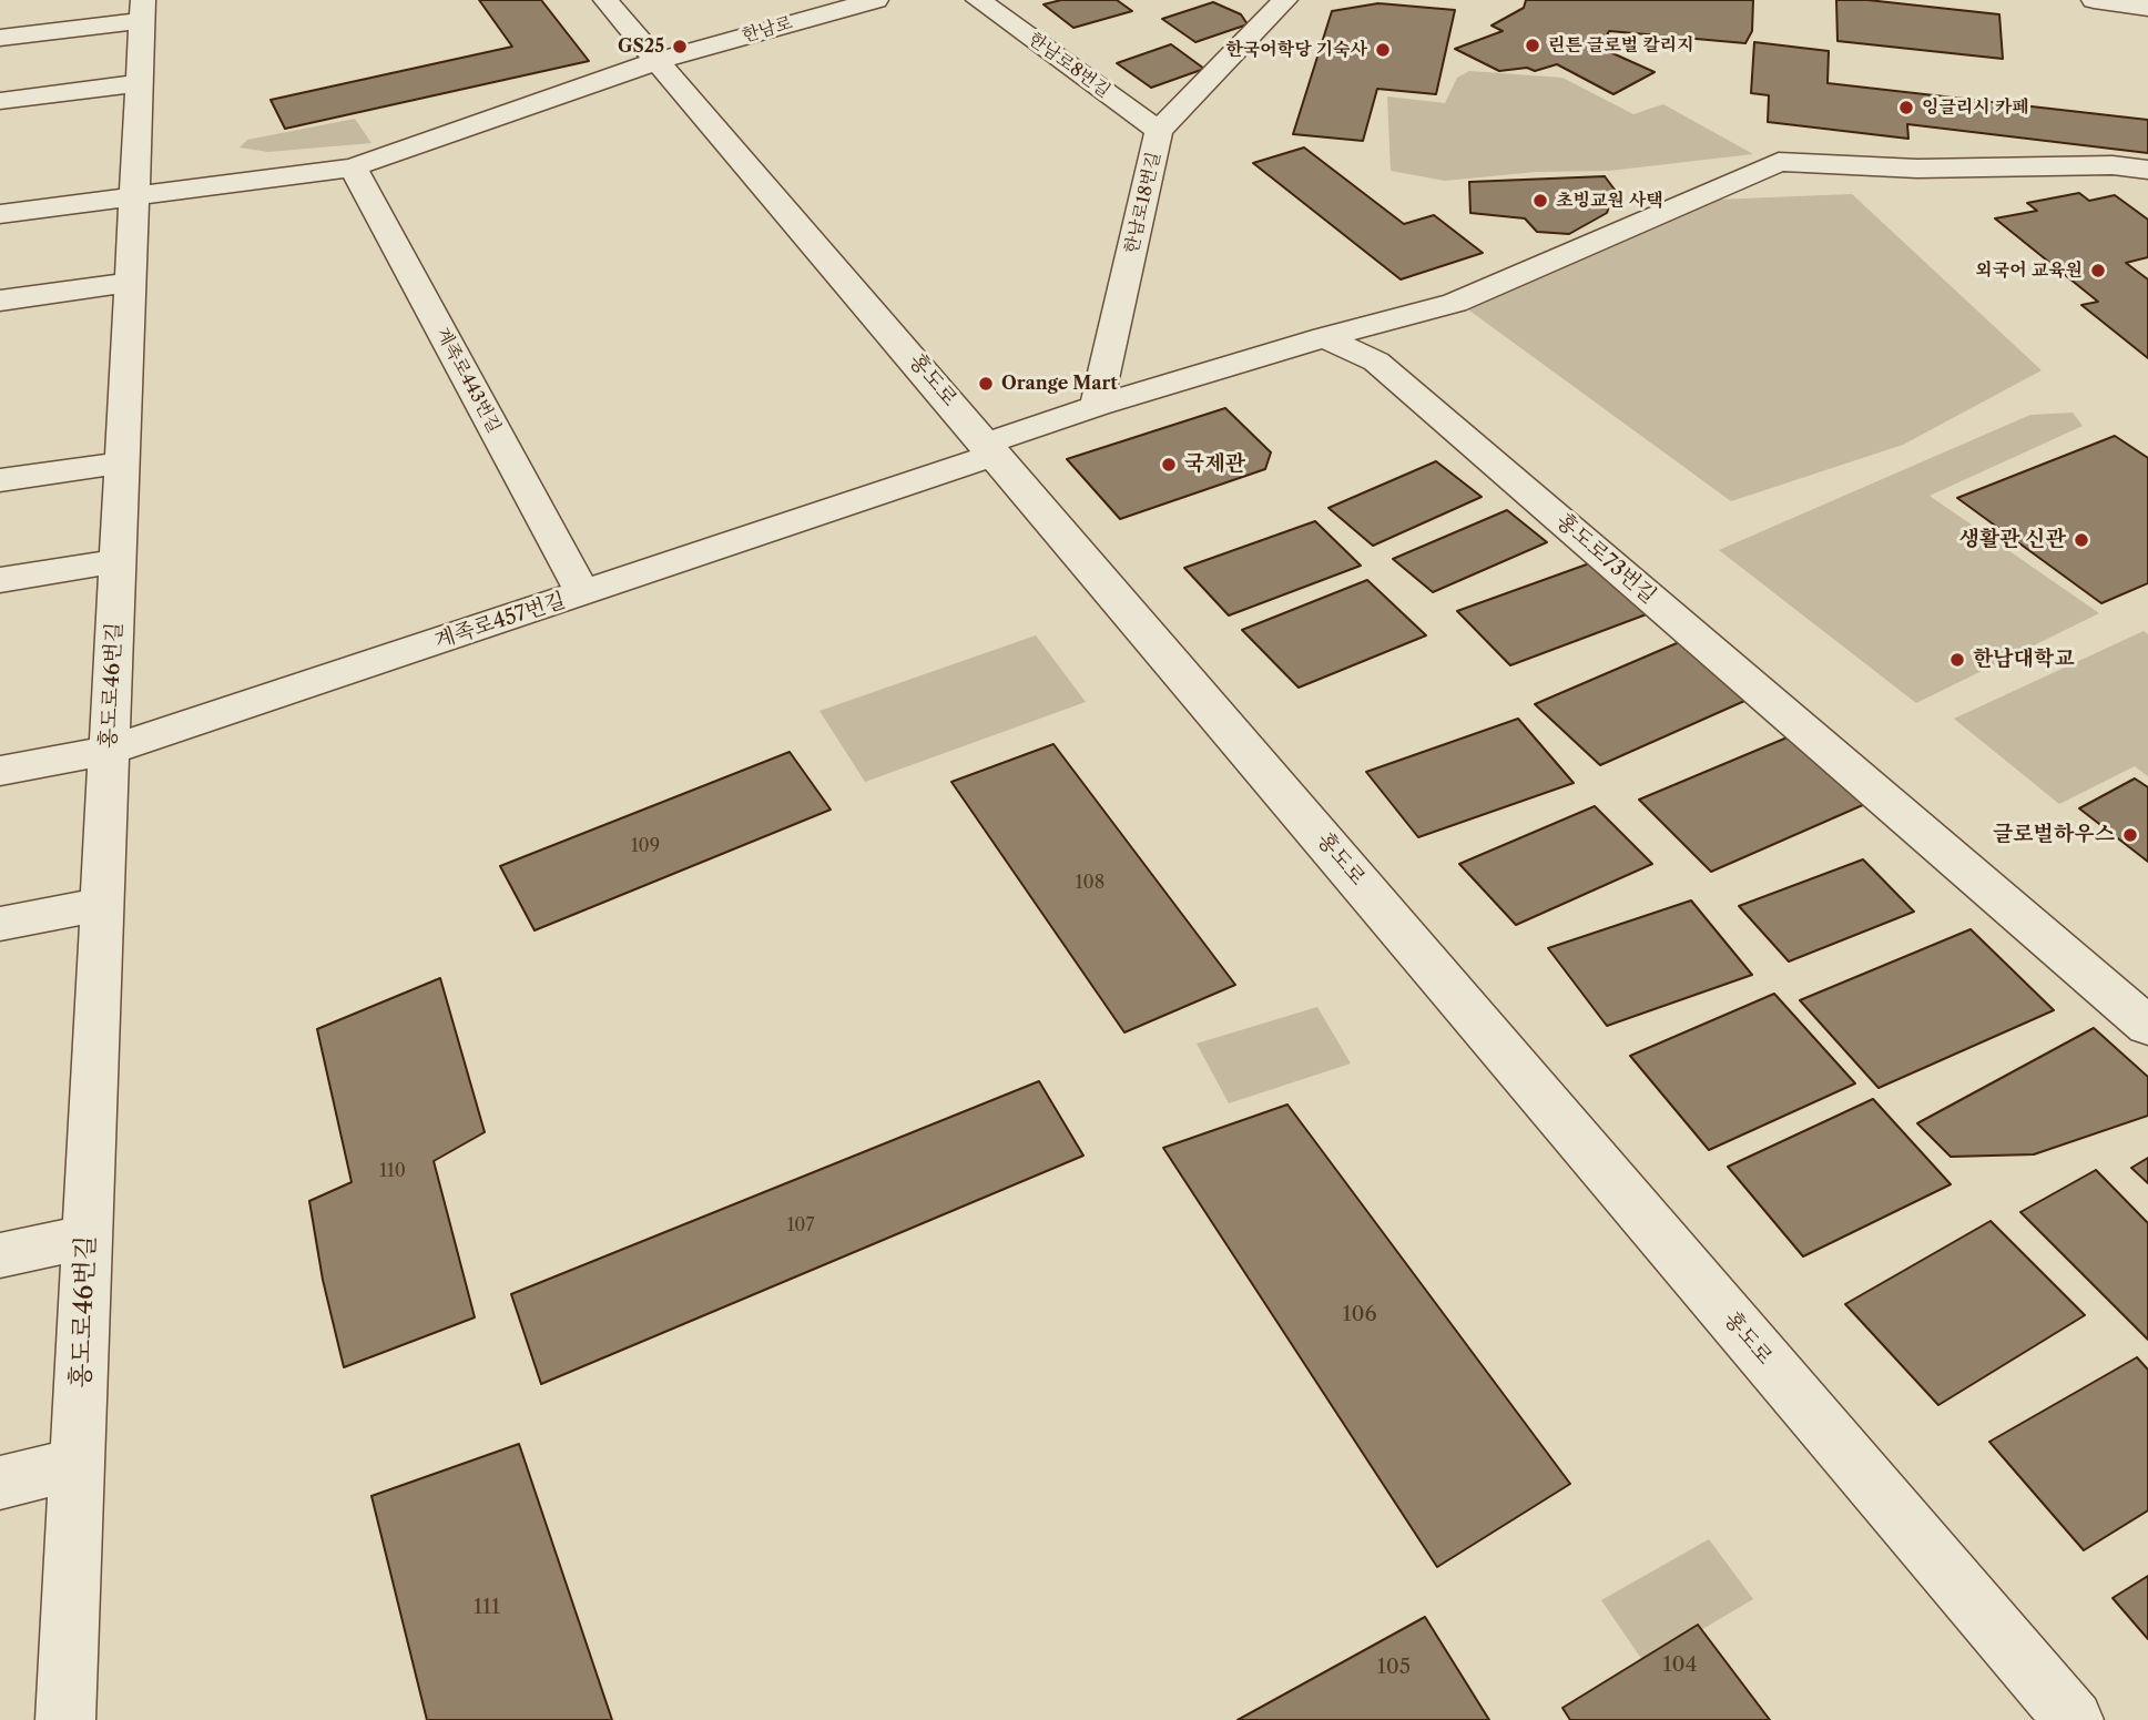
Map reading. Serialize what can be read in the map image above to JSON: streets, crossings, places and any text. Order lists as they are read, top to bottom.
{
  "streets": {
    "street": [
      "한남로",
      "한남로8번길",
      "한남로18번길",
      "계족로443번길",
      "홍도로",
      "홍도로73번길",
      "계족로457번길",
      "홍도로46번길"
    ]
  },
  "crossings": [
    ["한남로", "홍도로"],
    ["한남로8번길", "한남로18번길"],
    ["계족로443번길", "계족로457번길"],
    ["홍도로", "계족로457번길"],
    ["계족로457번길", "홍도로46번길"]
  ],
  "places": [
    "린튼 글로벌 칼리지",
    "GS25",
    "한국어학당 기숙사",
    "잉글리시 카페",
    "초빙교원 사택",
    "외국어 교육원",
    "Orange Mart",
    "국제관",
    "생활관 신관",
    "한남대학교",
    "글로벌하우스"
  ],
  "house_numbers": [
    "109",
    "108",
    "110",
    "107",
    "106",
    "111",
    "104",
    "105"
  ]
}
